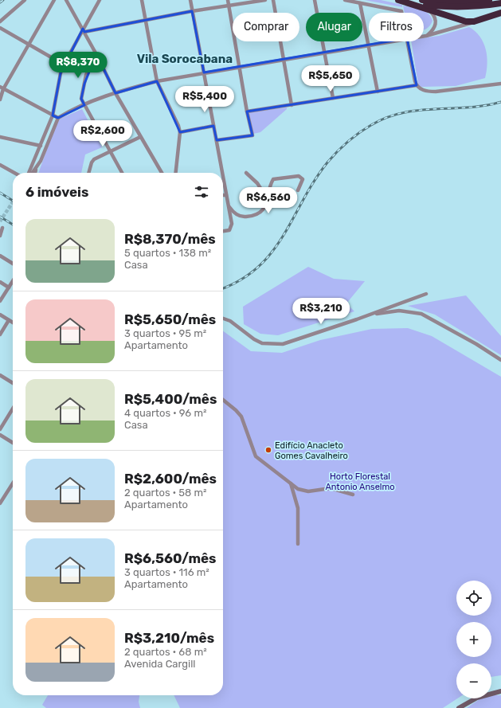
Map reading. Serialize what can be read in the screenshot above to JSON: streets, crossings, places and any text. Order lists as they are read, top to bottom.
{
  "districts": ["Vila Sorocabana"],
  "parks": ["Horto Florestal Antonio Anselmo"],
  "places": ["Edifício Anacleto Gomes Cavalheiro"],
  "page": {
    "chip": ["Comprar", "Alugar", "Filtros"],
    "price": [
      "R$8,370",
      "R$5,650",
      "R$5,400",
      "R$2,600",
      "R$6,560",
      "R$3,210"
    ],
    "heading": "6 imóveis",
    "list": [
      {
        "name": "R$8,370/mês",
        "note": "5 quartos · 138 m² · Casa"
      },
      {
        "name": "R$5,650/mês",
        "note": "3 quartos · 95 m² · Apartamento"
      },
      {
        "name": "R$5,400/mês",
        "note": "4 quartos · 96 m² · Casa"
      },
      {
        "name": "R$2,600/mês",
        "note": "2 quartos · 58 m² · Apartamento"
      },
      {
        "name": "R$6,560/mês",
        "note": "3 quartos · 116 m² · Apartamento"
      },
      {
        "name": "R$3,210/mês",
        "note": "2 quartos · 68 m² · Avenida Cargill"
      }
    ],
    "map_buttons": ["+", "−"]
  }
}
